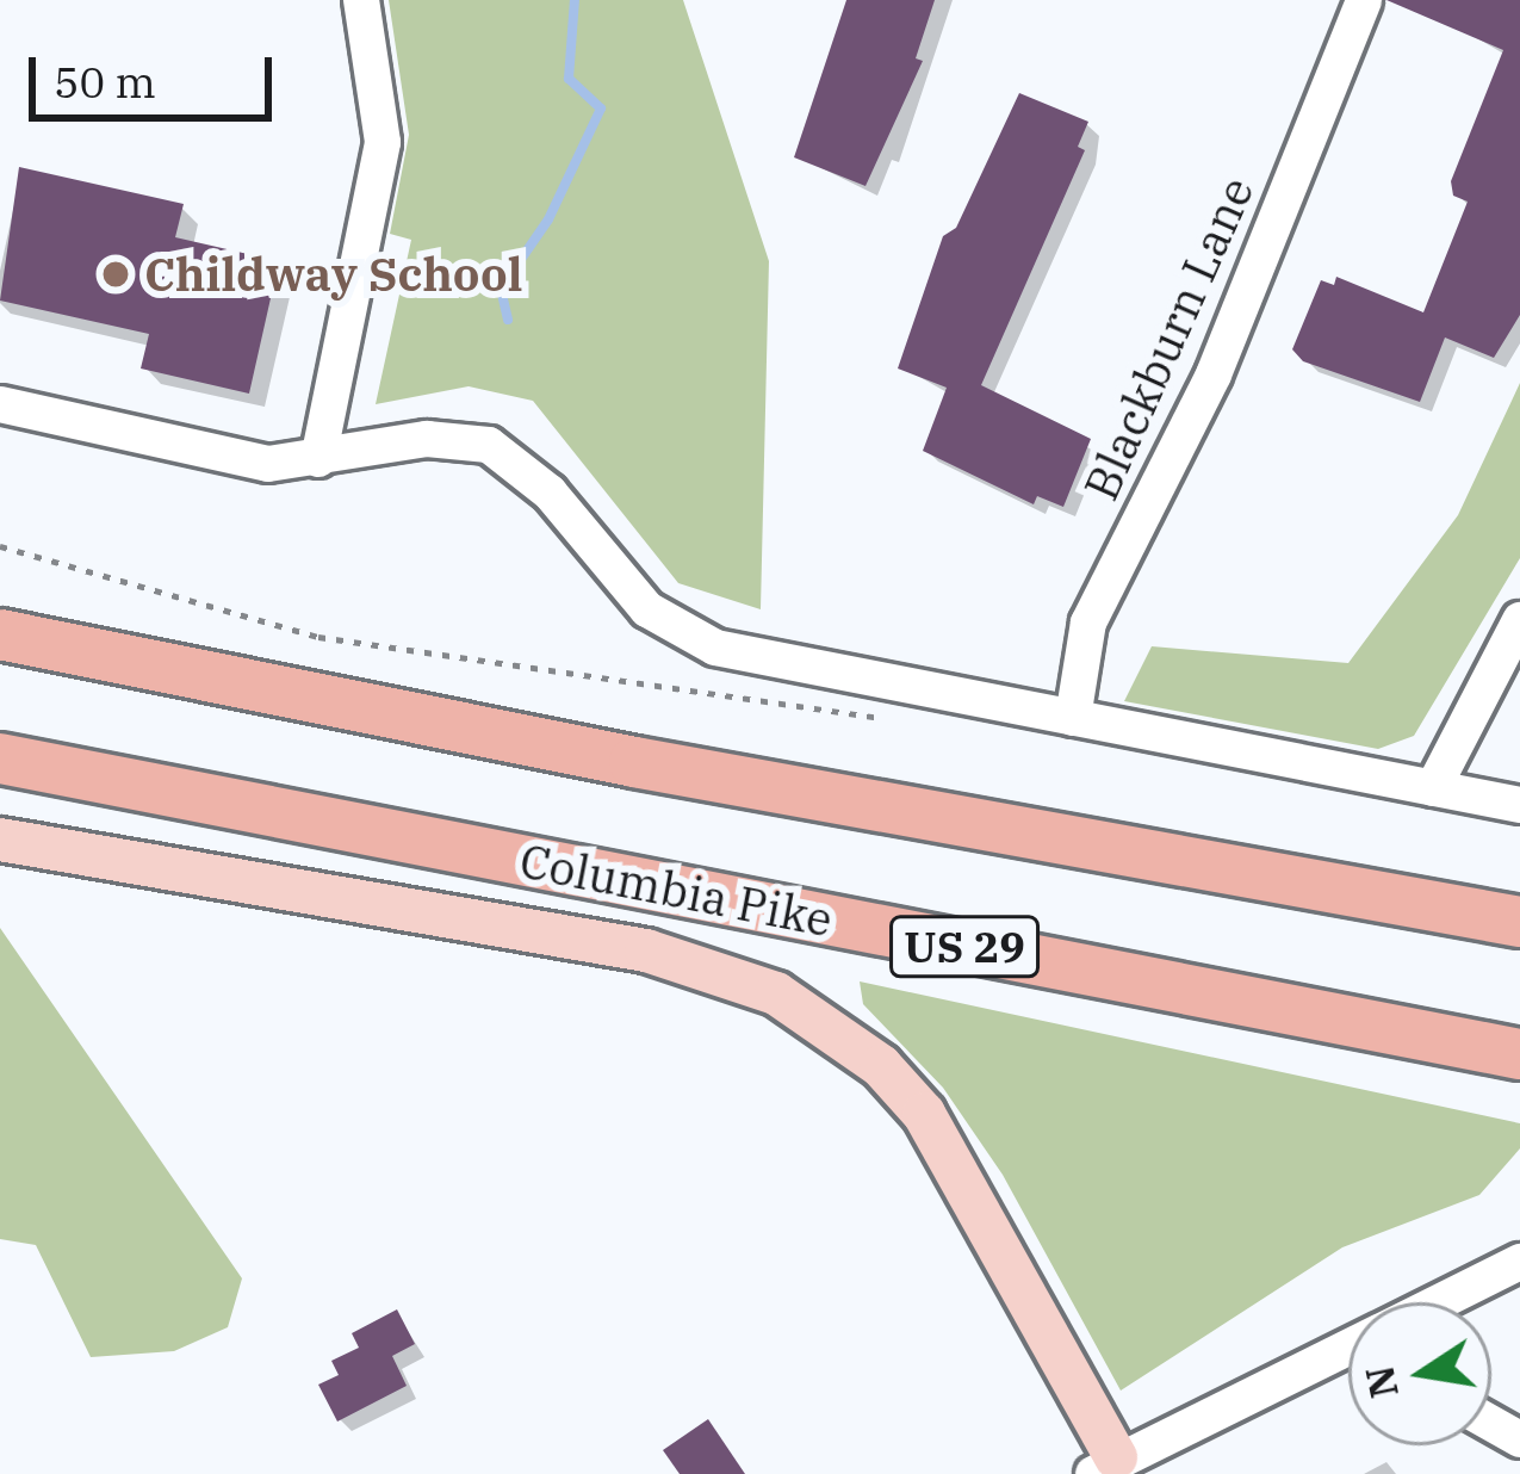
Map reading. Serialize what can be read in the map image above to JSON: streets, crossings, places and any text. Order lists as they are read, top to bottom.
{
  "streets": {
    "highway": ["Columbia Pike", "US 29"],
    "street": ["Blackburn Lane"]
  },
  "places": ["Childway School"],
  "scale_bar": "50 m",
  "north": "left"
}
